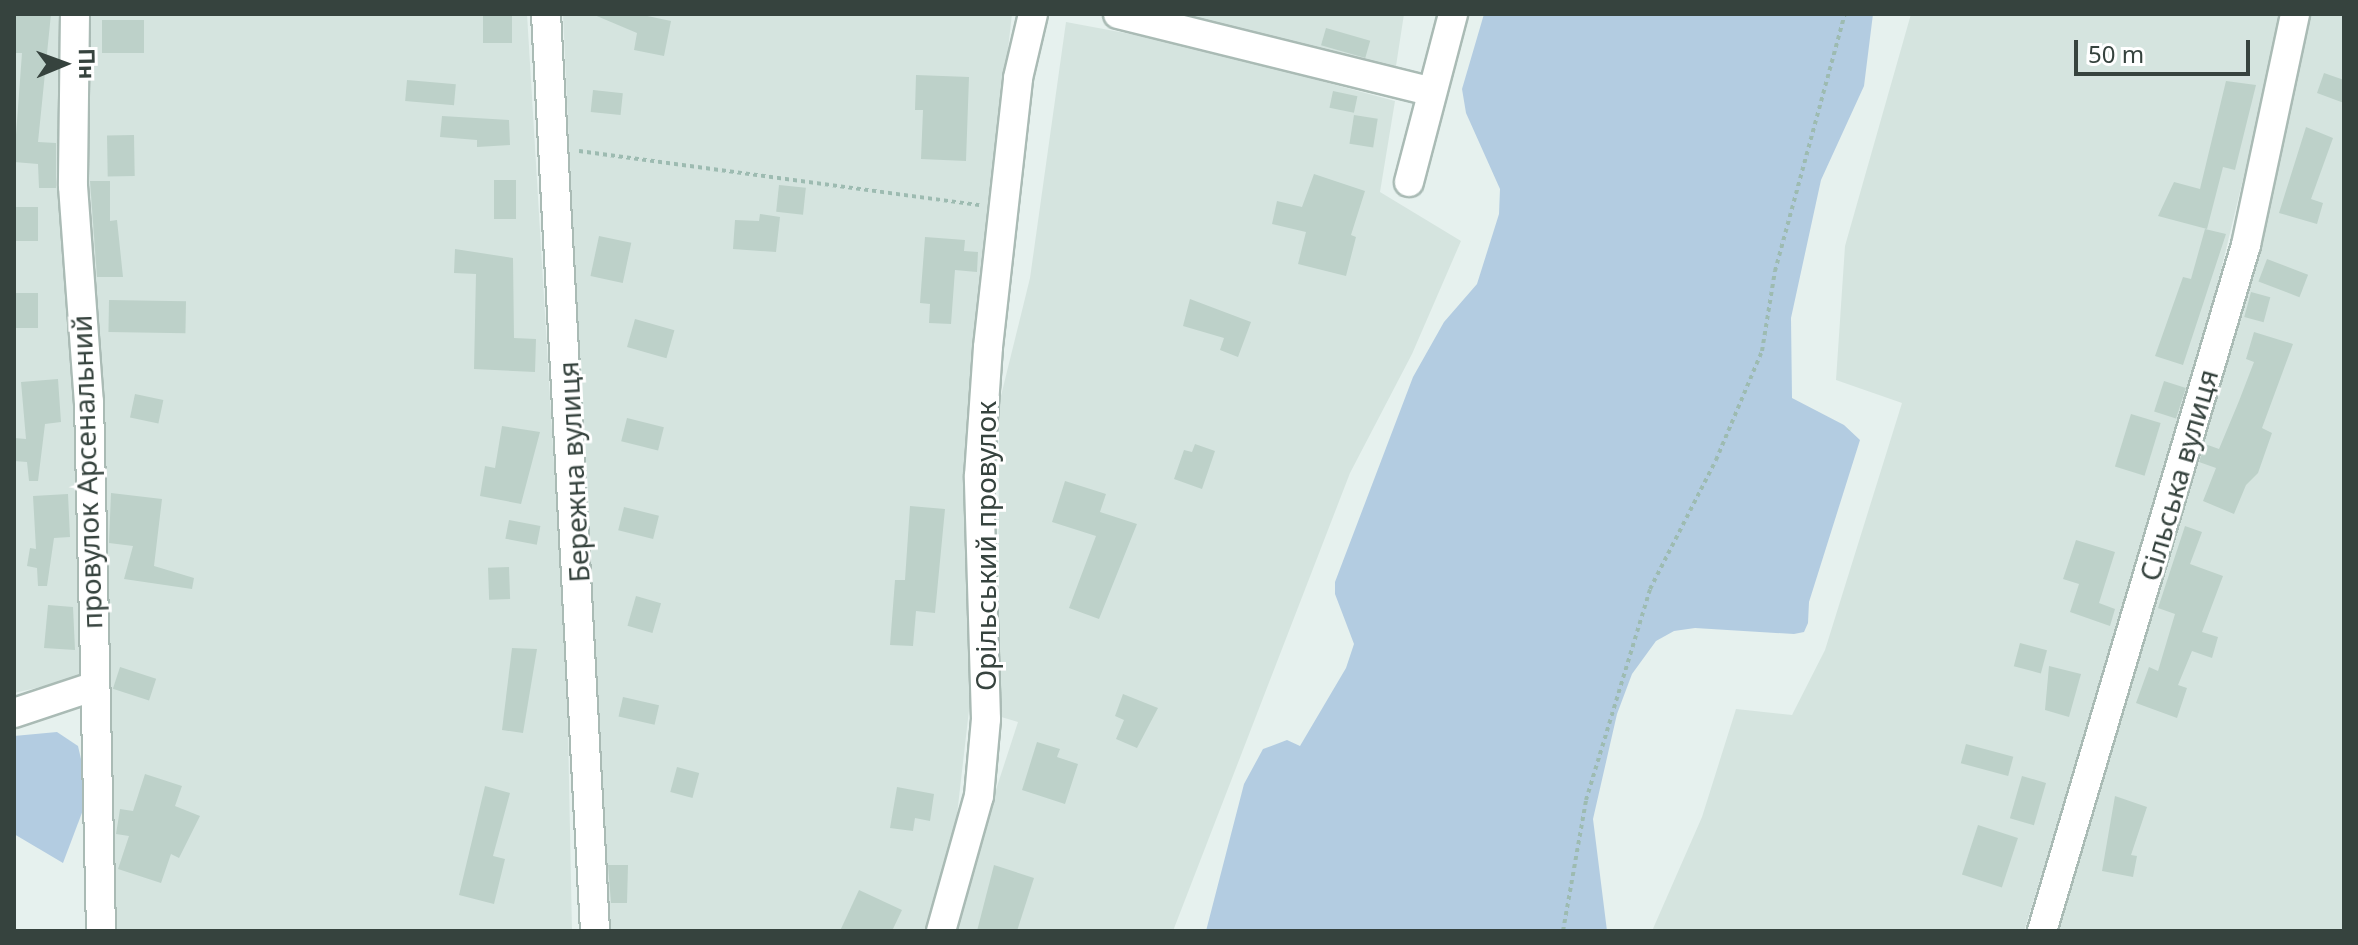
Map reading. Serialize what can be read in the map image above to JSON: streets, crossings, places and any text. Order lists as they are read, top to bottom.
{
  "streets": {
    "street": [
      "провулок Арсенальний",
      "Бережна вулиця",
      "Сільська вулиця",
      "Орільський провулок"
    ]
  },
  "scale_bar": "50 m",
  "north": "right"
}
